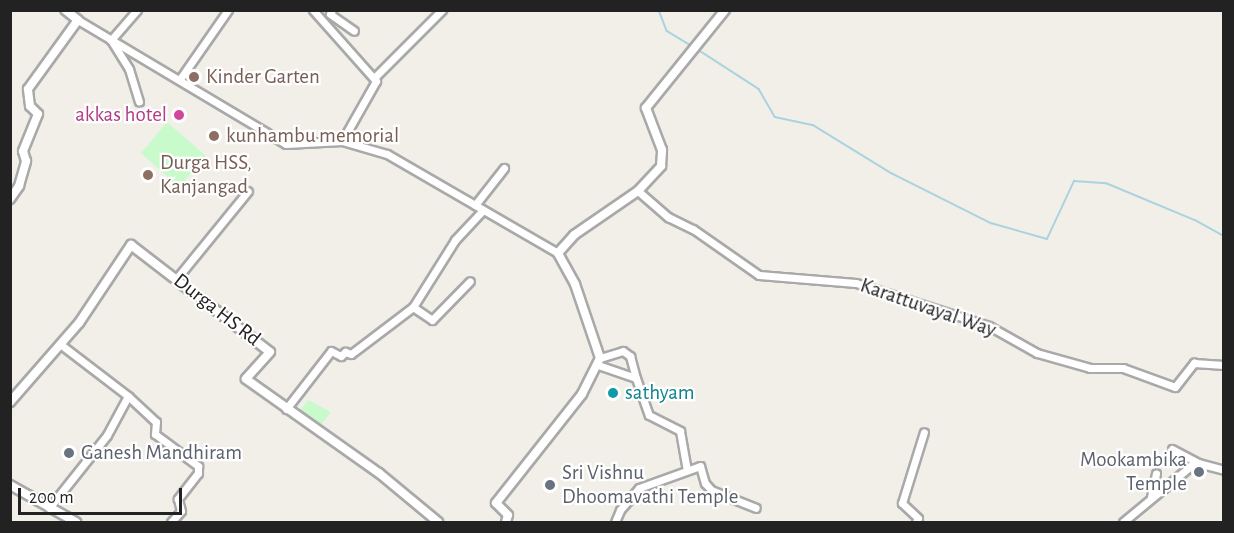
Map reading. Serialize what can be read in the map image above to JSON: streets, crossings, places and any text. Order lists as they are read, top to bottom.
{
  "streets": {
    "street": ["Karattuvayal Way", "Durga HS Rd"]
  },
  "places": [
    "Kinder Garten",
    "akkas hotel",
    "kunhambu memorial",
    "Durga HSS, Kanjangad",
    "sathyam",
    "Ganesh Mandhiram",
    "Mookambika Temple",
    "Sri Vishnu Dhoomavathi Temple"
  ],
  "scale_bar": "200 m"
}
